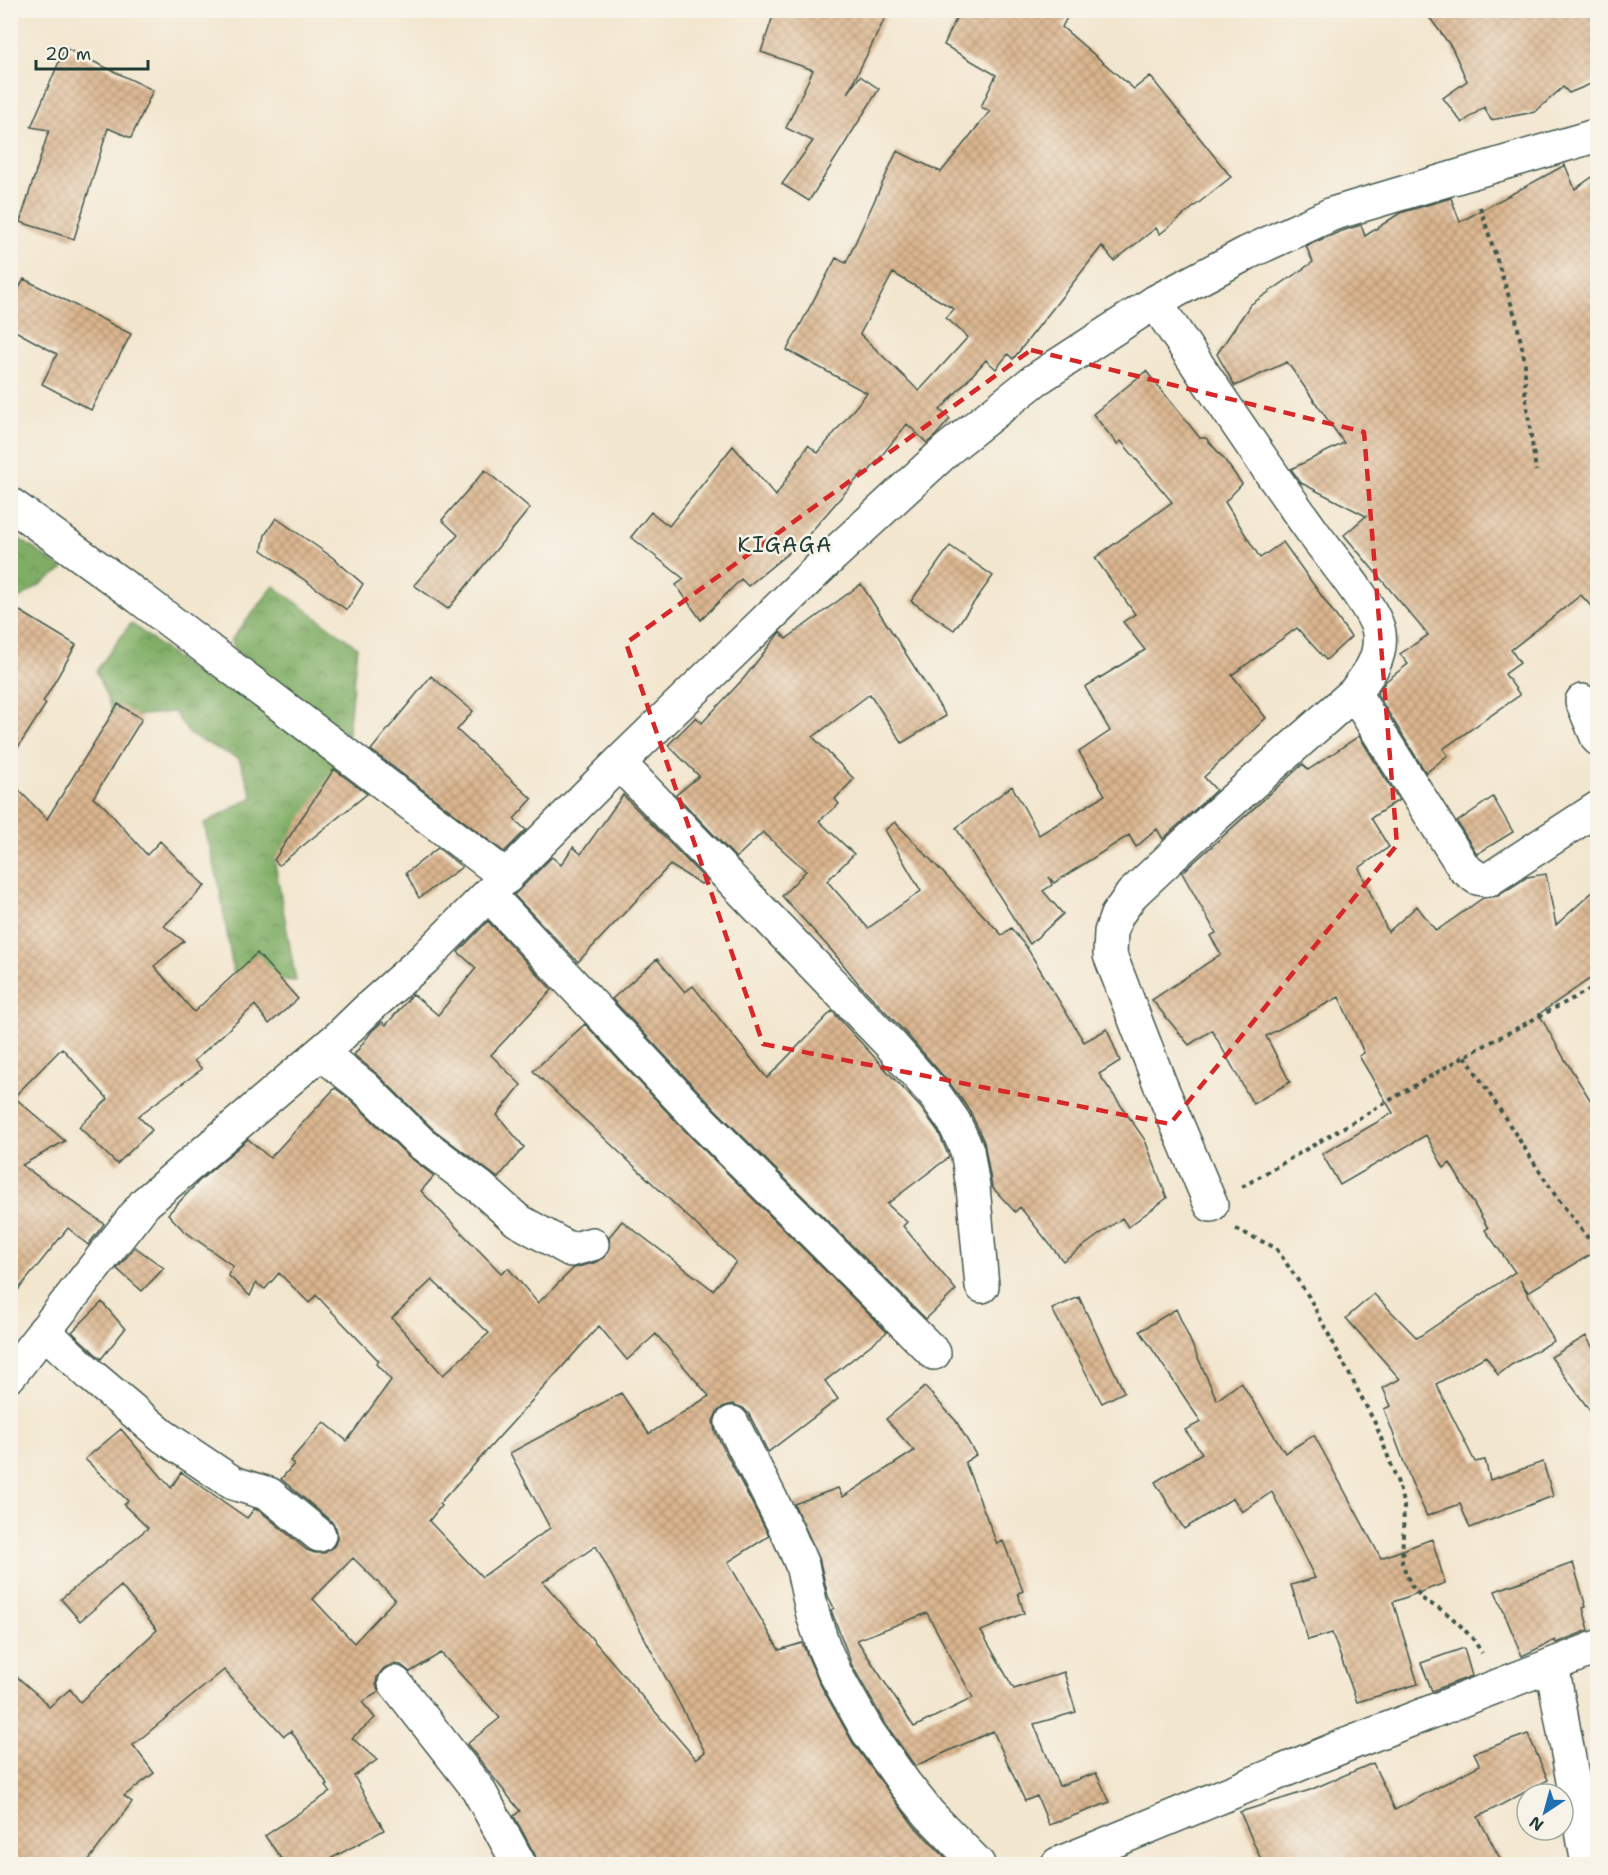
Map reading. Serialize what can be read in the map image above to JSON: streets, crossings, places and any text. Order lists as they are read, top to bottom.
{
  "districts": ["KIGAGA"],
  "scale_bar": "20 m",
  "north": "bottom left"
}
